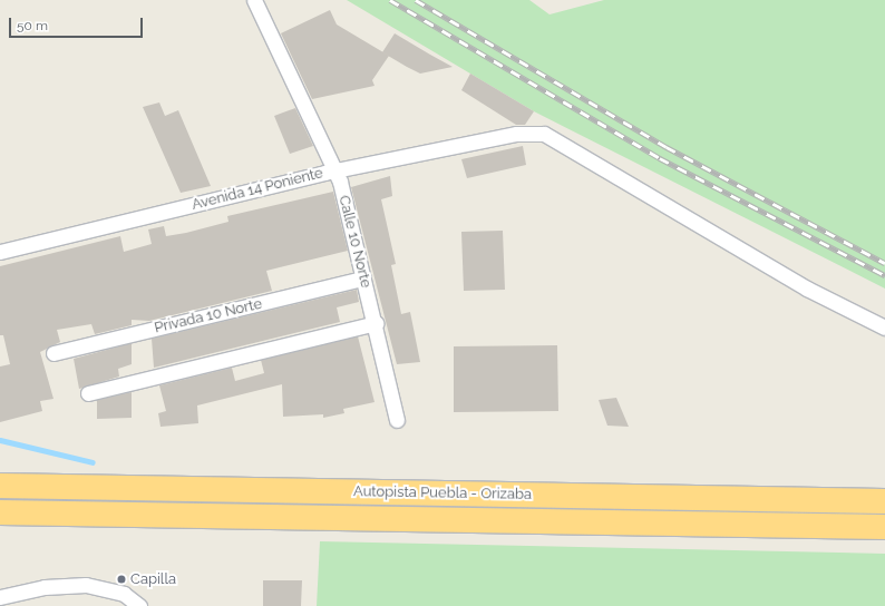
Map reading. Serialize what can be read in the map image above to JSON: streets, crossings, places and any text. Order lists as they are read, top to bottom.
{
  "streets": {
    "highway": ["Autopista Puebla - Orizaba"],
    "street": ["Avenida 14 Poniente", "Calle 10 Norte", "Privada 10 Norte"]
  },
  "crossings": [
    ["Avenida 14 Poniente", "Calle 10 Norte"],
    ["Calle 10 Norte", "Privada 10 Norte"]
  ],
  "places": ["Capilla"],
  "scale_bar": "50 m"
}
